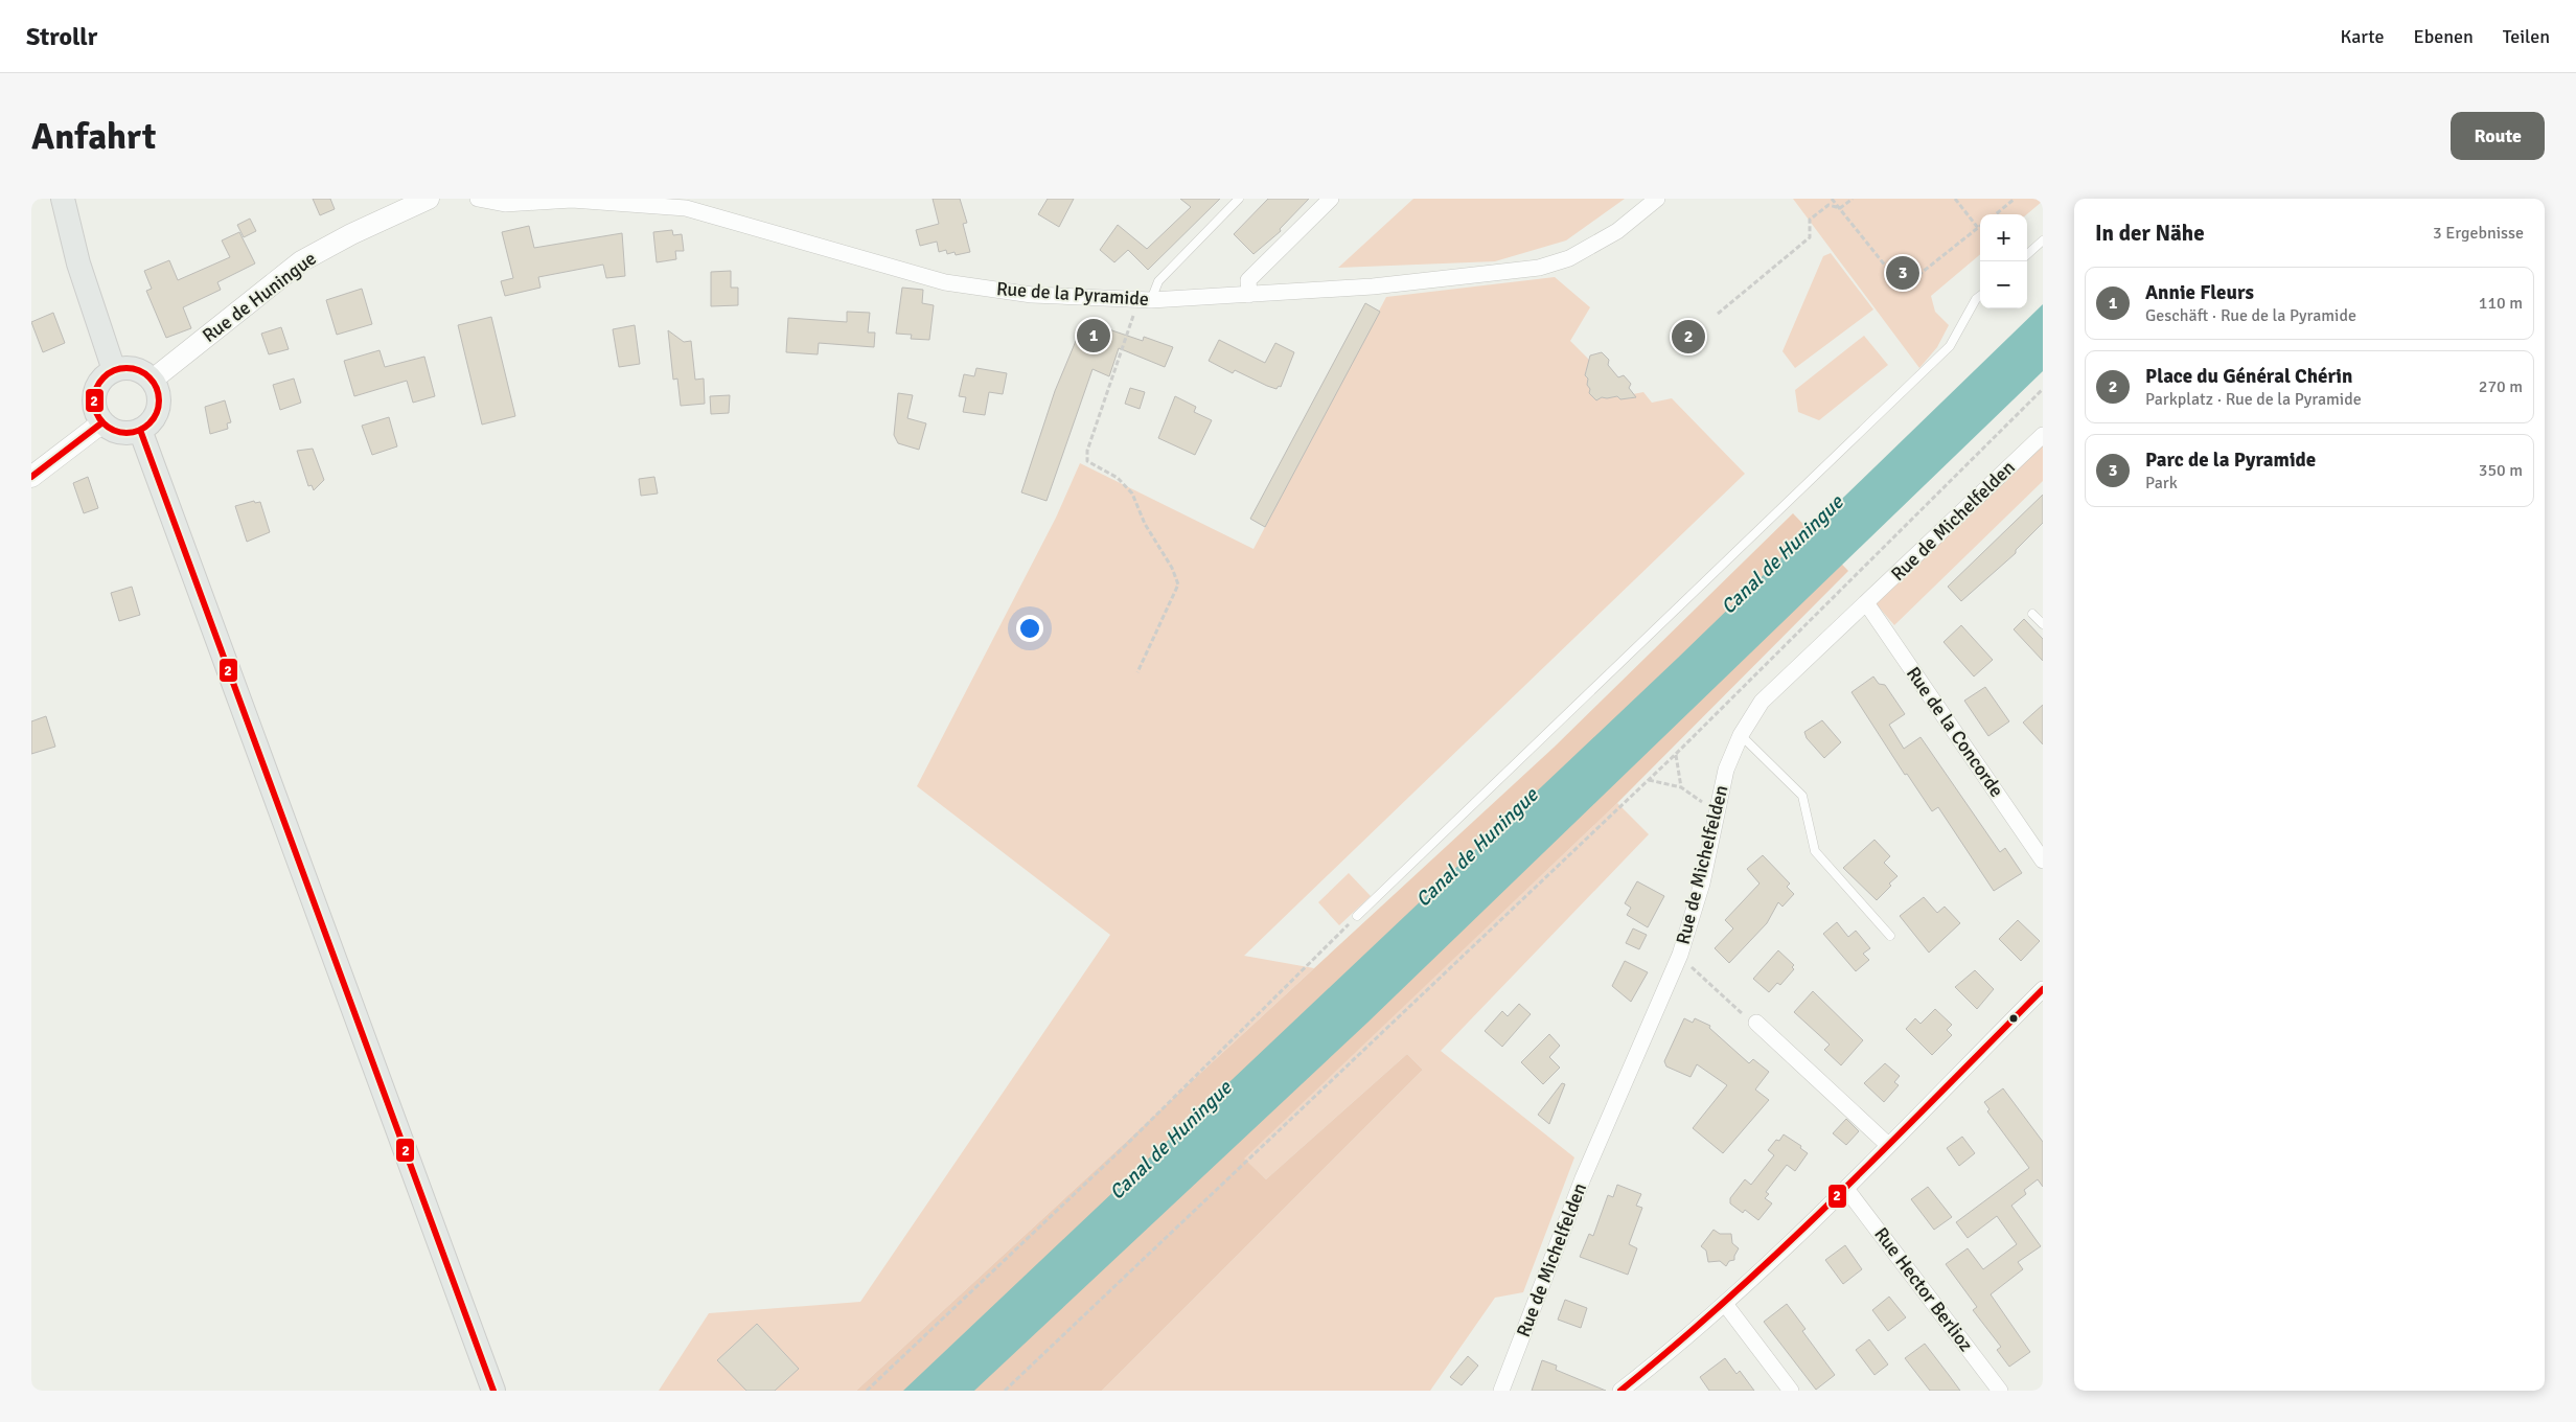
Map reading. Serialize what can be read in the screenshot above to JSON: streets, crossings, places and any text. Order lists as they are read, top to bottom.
{
  "streets": {
    "street": [
      "Rue de la Pyramide",
      "Rue de Huningue",
      "Rue de Michelfelden",
      "Rue de la Concorde",
      "Rue Hector Berlioz"
    ]
  },
  "crossings": [
    ["Rue de Michelfelden", "Rue de la Concorde"]
  ],
  "water": ["Canal de Huningue"],
  "lines": ["transit line 2"],
  "page": {
    "header": "Strollr",
    "nav": ["Karte", "Ebenen", "Teilen"],
    "buttons": "Route",
    "title": "Anfahrt",
    "heading": ["In der Nähe", "3 Ergebnisse"],
    "map_buttons": ["+", "−"],
    "pins": ["3", "1", "2"],
    "list": [
      {
        "mark": "1",
        "name": "Annie Fleurs",
        "note": "Geschäft · Rue de la Pyramide",
        "value": "110 m"
      },
      {
        "mark": "2",
        "name": "Place du Général Chérin",
        "note": "Parkplatz · Rue de la Pyramide",
        "value": "270 m"
      },
      {
        "mark": "3",
        "name": "Parc de la Pyramide",
        "note": "Park",
        "value": "350 m"
      }
    ]
  }
}
